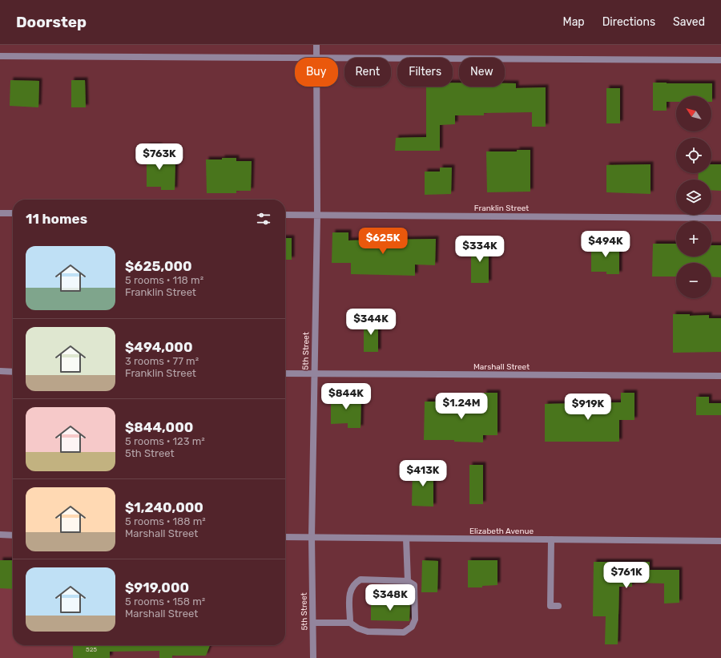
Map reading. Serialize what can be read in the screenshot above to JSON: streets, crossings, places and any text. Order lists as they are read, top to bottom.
{
  "streets": {
    "street": [
      "Franklin Street",
      "5th Street",
      "Marshall Street",
      "Elizabeth Avenue"
    ]
  },
  "crossings": [
    ["Franklin Street", "5th Street"],
    ["5th Street", "Marshall Street"],
    ["5th Street", "Elizabeth Avenue"]
  ],
  "house_numbers": ["525"],
  "north": "top left",
  "page": {
    "header": "Doorstep",
    "nav": ["Map", "Directions", "Saved"],
    "chip": [
      "Buy",
      "Rent",
      "Filters",
      "New"
    ],
    "map_buttons": ["+", "−"],
    "price": [
      "$763K",
      "$625K",
      "$494K",
      "$334K",
      "$344K",
      "$844K",
      "$1.24M",
      "$919K",
      "$413K",
      "$761K",
      "$348K"
    ],
    "heading": "11 homes",
    "list": [
      {
        "name": "$625,000",
        "note": "5 rooms · 118 m² · Franklin Street"
      },
      {
        "name": "$494,000",
        "note": "3 rooms · 77 m² · Franklin Street"
      },
      {
        "name": "$844,000",
        "note": "5 rooms · 123 m² · 5th Street"
      },
      {
        "name": "$1,240,000",
        "note": "5 rooms · 188 m² · Marshall Street"
      },
      {
        "name": "$919,000",
        "note": "5 rooms · 158 m² · Marshall Street"
      }
    ]
  }
}
